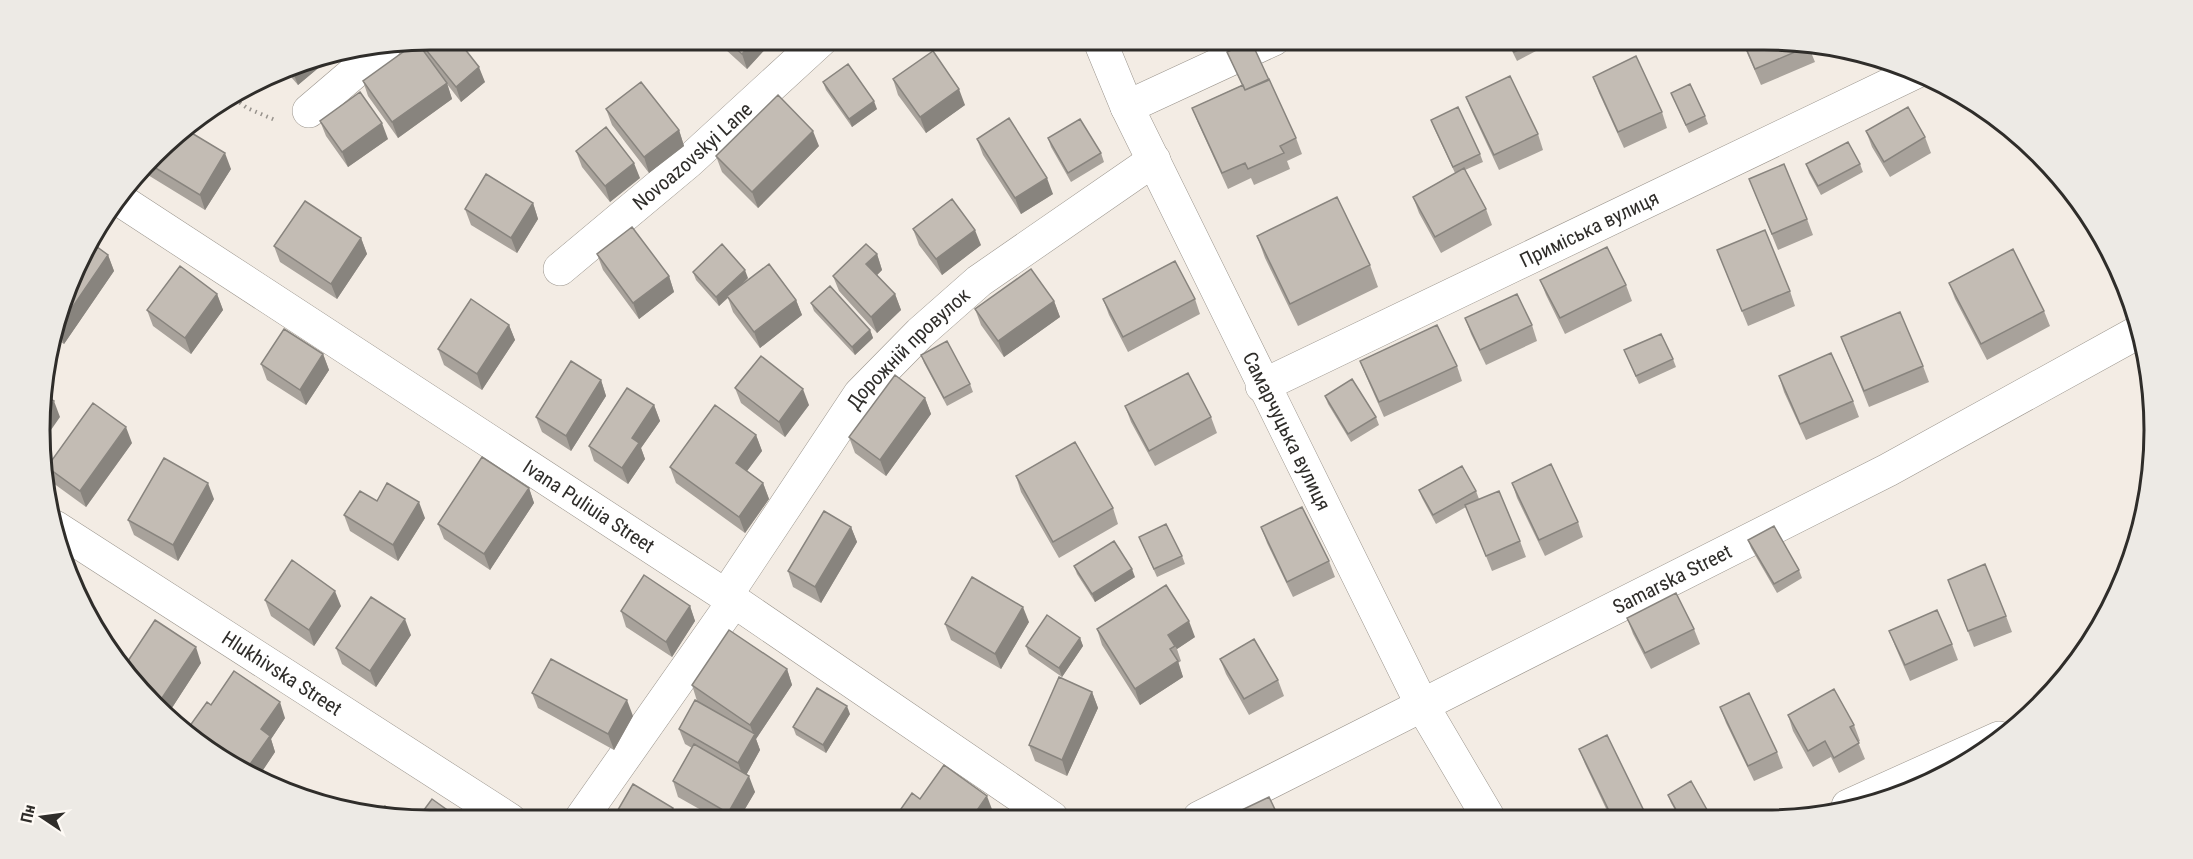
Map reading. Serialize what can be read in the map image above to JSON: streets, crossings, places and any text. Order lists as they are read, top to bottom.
{
  "streets": {
    "street": [
      "Novoazovskyi Lane",
      "Приміська вулиця",
      "Дорожній провулок",
      "Самарчуцька вулиця",
      "Ivana Puliuia Street",
      "Samarska Street",
      "Hlukhivska Street"
    ]
  },
  "crossings": [
    ["Приміська вулиця", "Самарчуцька вулиця"],
    ["Дорожній провулок", "Самарчуцька вулиця"],
    ["Дорожній провулок", "Ivana Puliuia Street"],
    ["Самарчуцька вулиця", "Samarska Street"]
  ],
  "north": "left"
}
